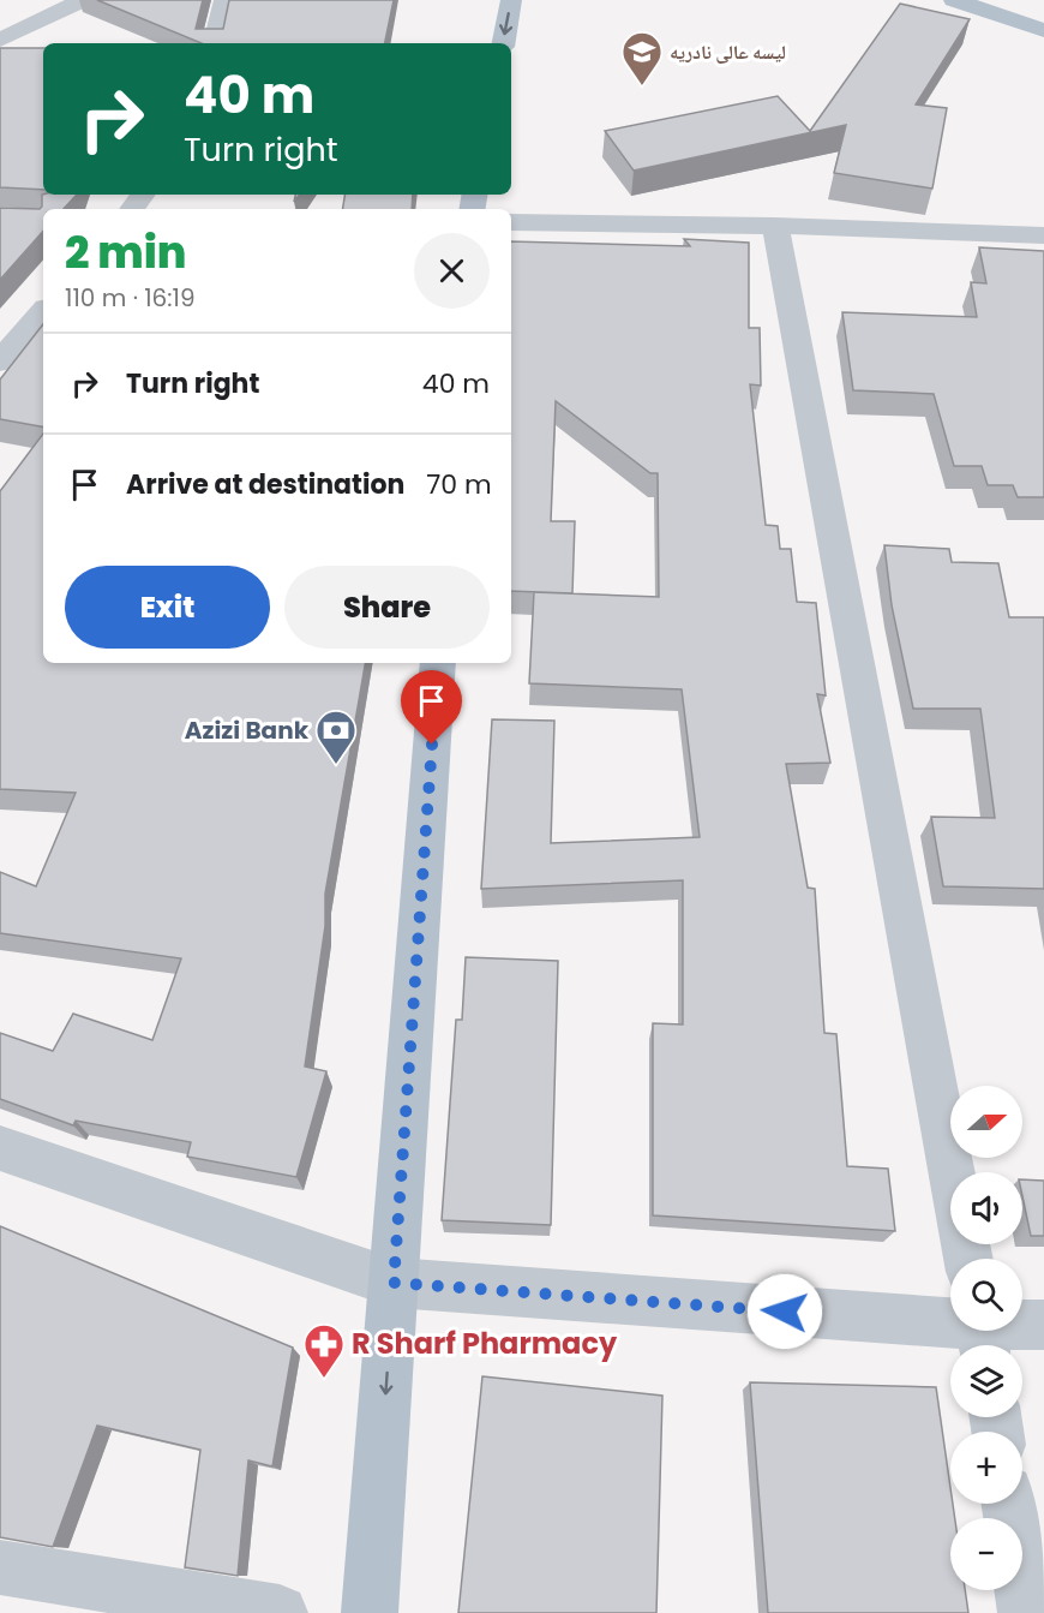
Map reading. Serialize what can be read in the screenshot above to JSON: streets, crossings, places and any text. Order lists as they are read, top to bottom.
{
  "places": {
    "school or university": ["لیسه عالی نادریه"],
    "bank": ["Azizi Bank"],
    "pharmacy": ["R Sharf Pharmacy"]
  },
  "north": "right",
  "page": {
    "turn": ["40 m", "Turn right"],
    "heading": ["2 min", "110 m · 16:19"],
    "list": [
      {
        "name": "Turn right",
        "value": "40 m"
      },
      {
        "name": "Arrive at destination",
        "value": "70 m"
      }
    ],
    "buttons": ["Exit", "Share"],
    "map_buttons": ["+", "−"]
  }
}
